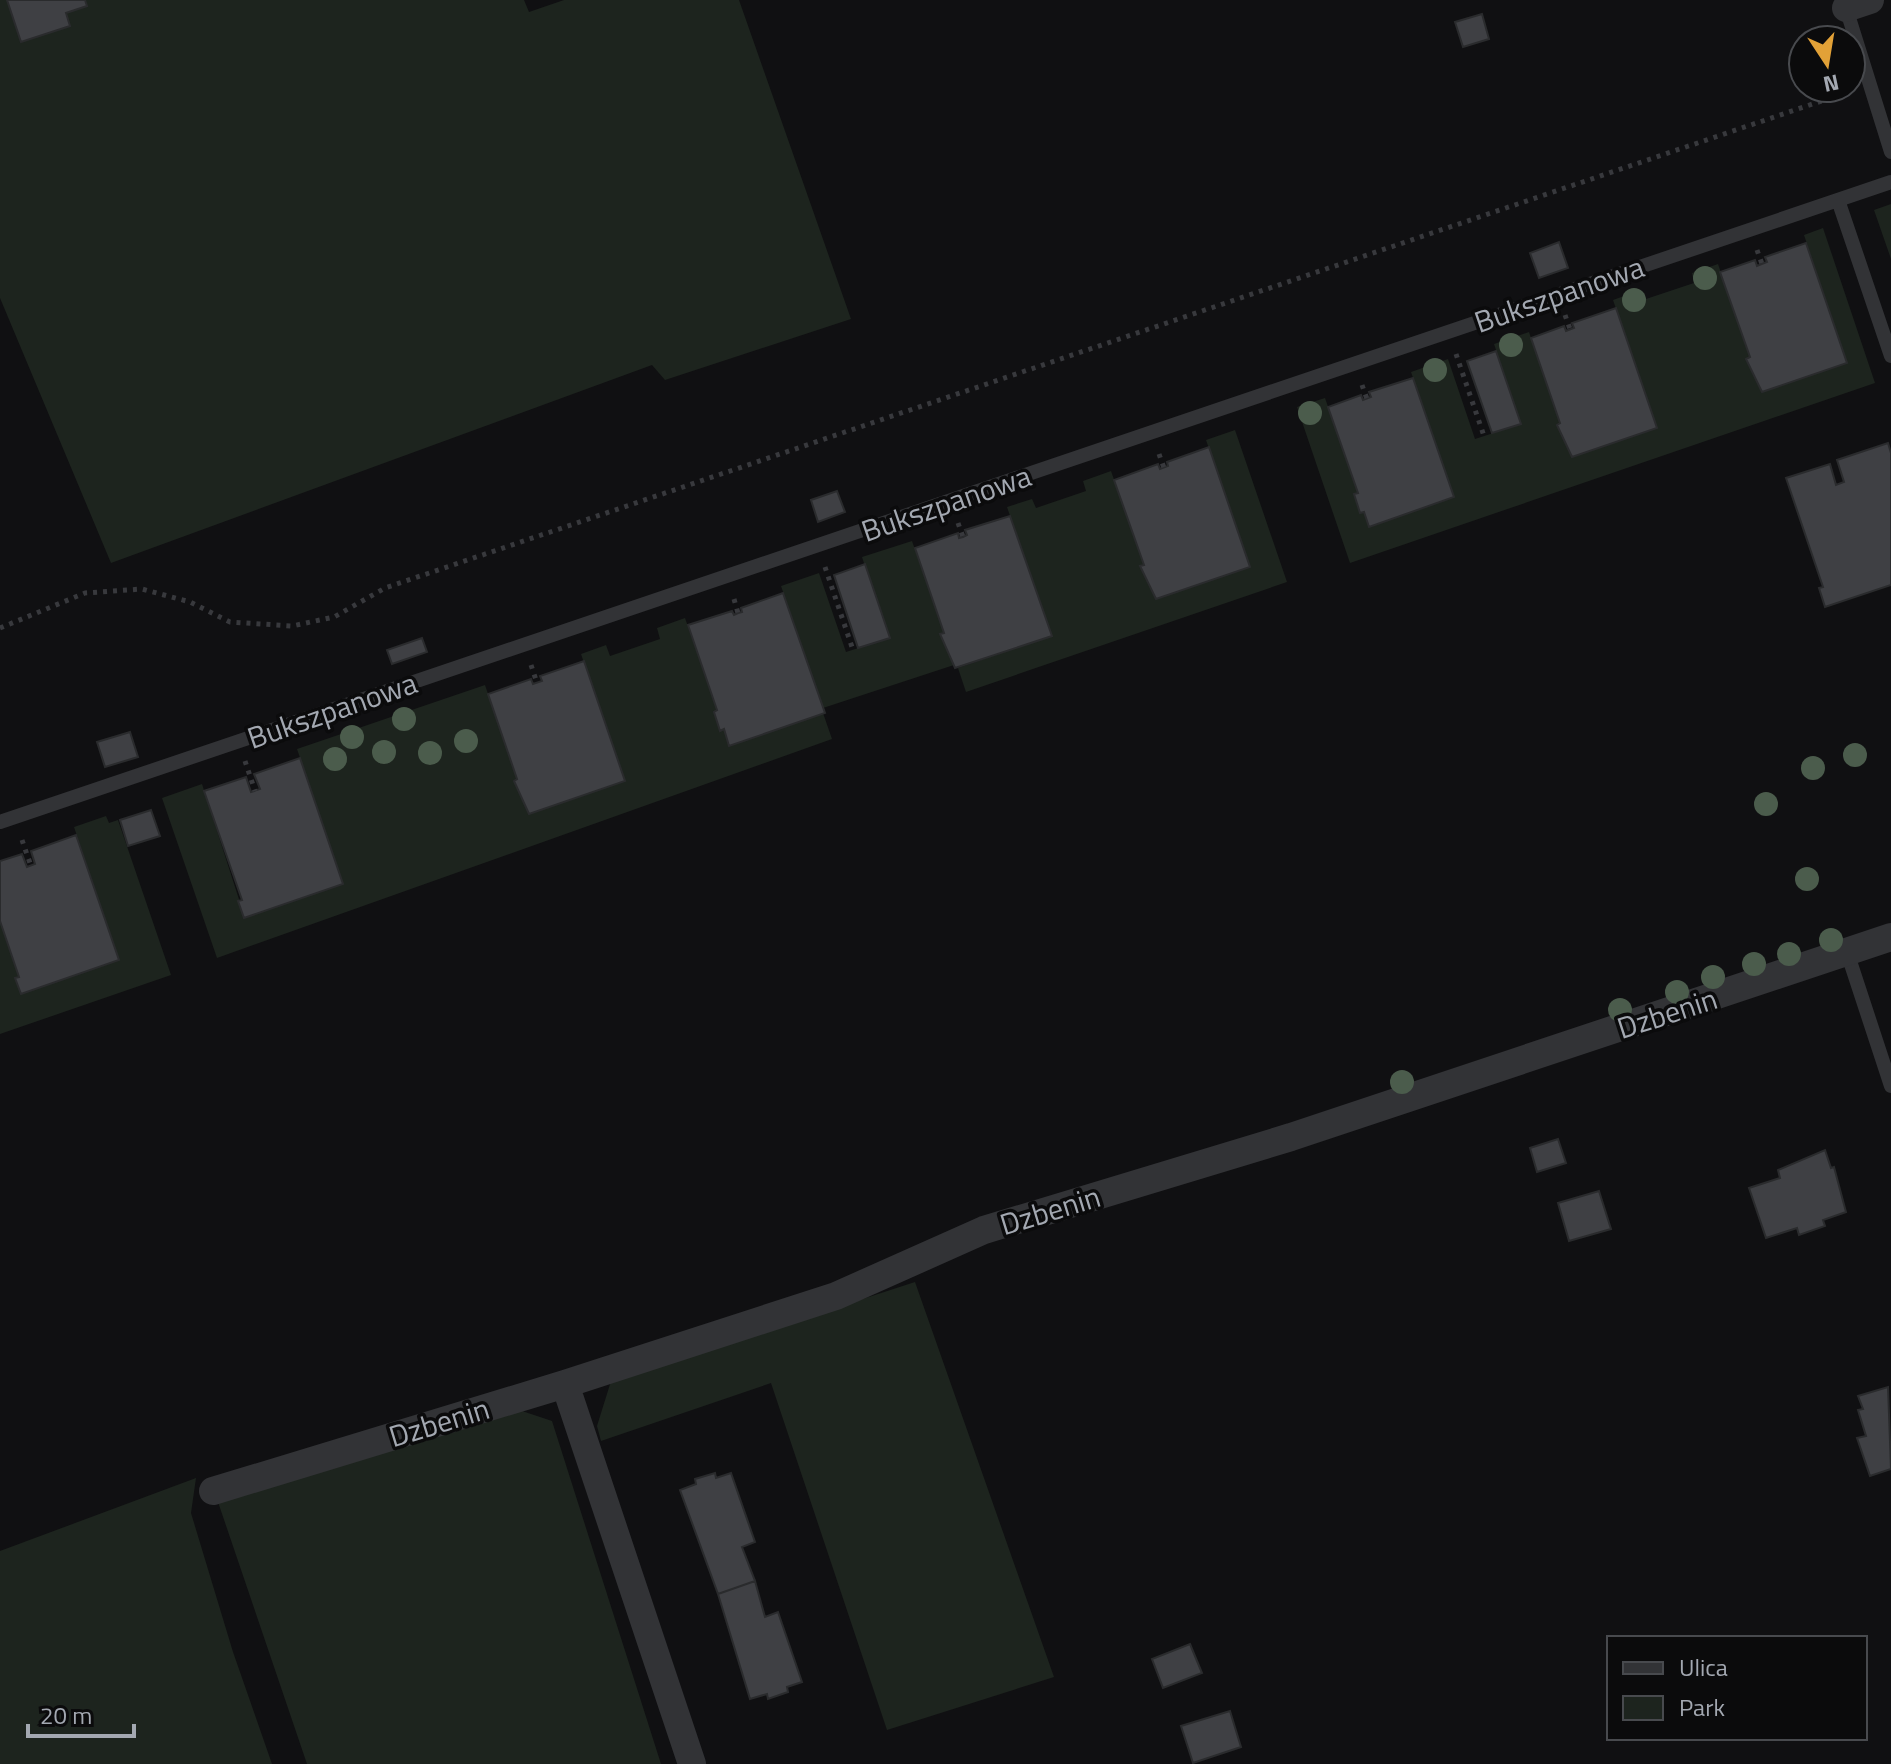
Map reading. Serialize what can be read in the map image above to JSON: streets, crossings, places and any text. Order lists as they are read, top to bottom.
{
  "streets": {
    "street": ["Dzbenin"],
    "lane": ["Bukszpanowa"]
  },
  "legend": ["Ulica", "Park"],
  "scale_bar": "20 m",
  "north": "bottom"
}
